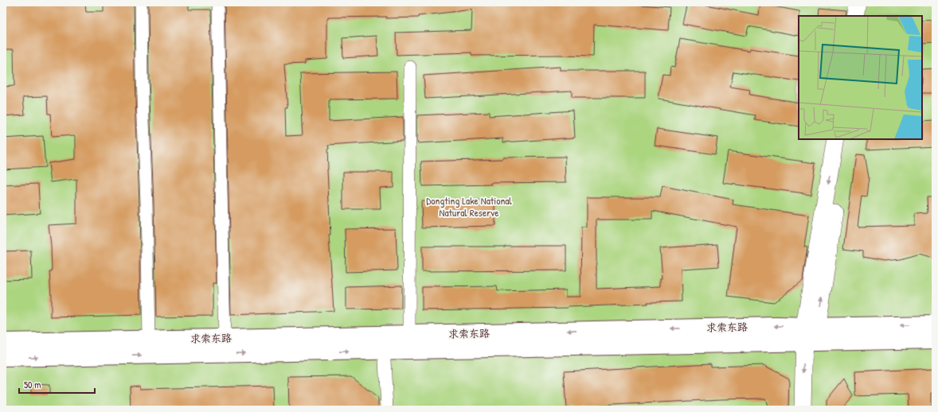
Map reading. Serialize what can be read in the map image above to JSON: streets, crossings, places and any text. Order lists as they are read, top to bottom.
{
  "streets": {
    "main road": ["求索东路"]
  },
  "parks": ["Dongting Lake National Natural Reserve"],
  "scale_bar": "50 m"
}
